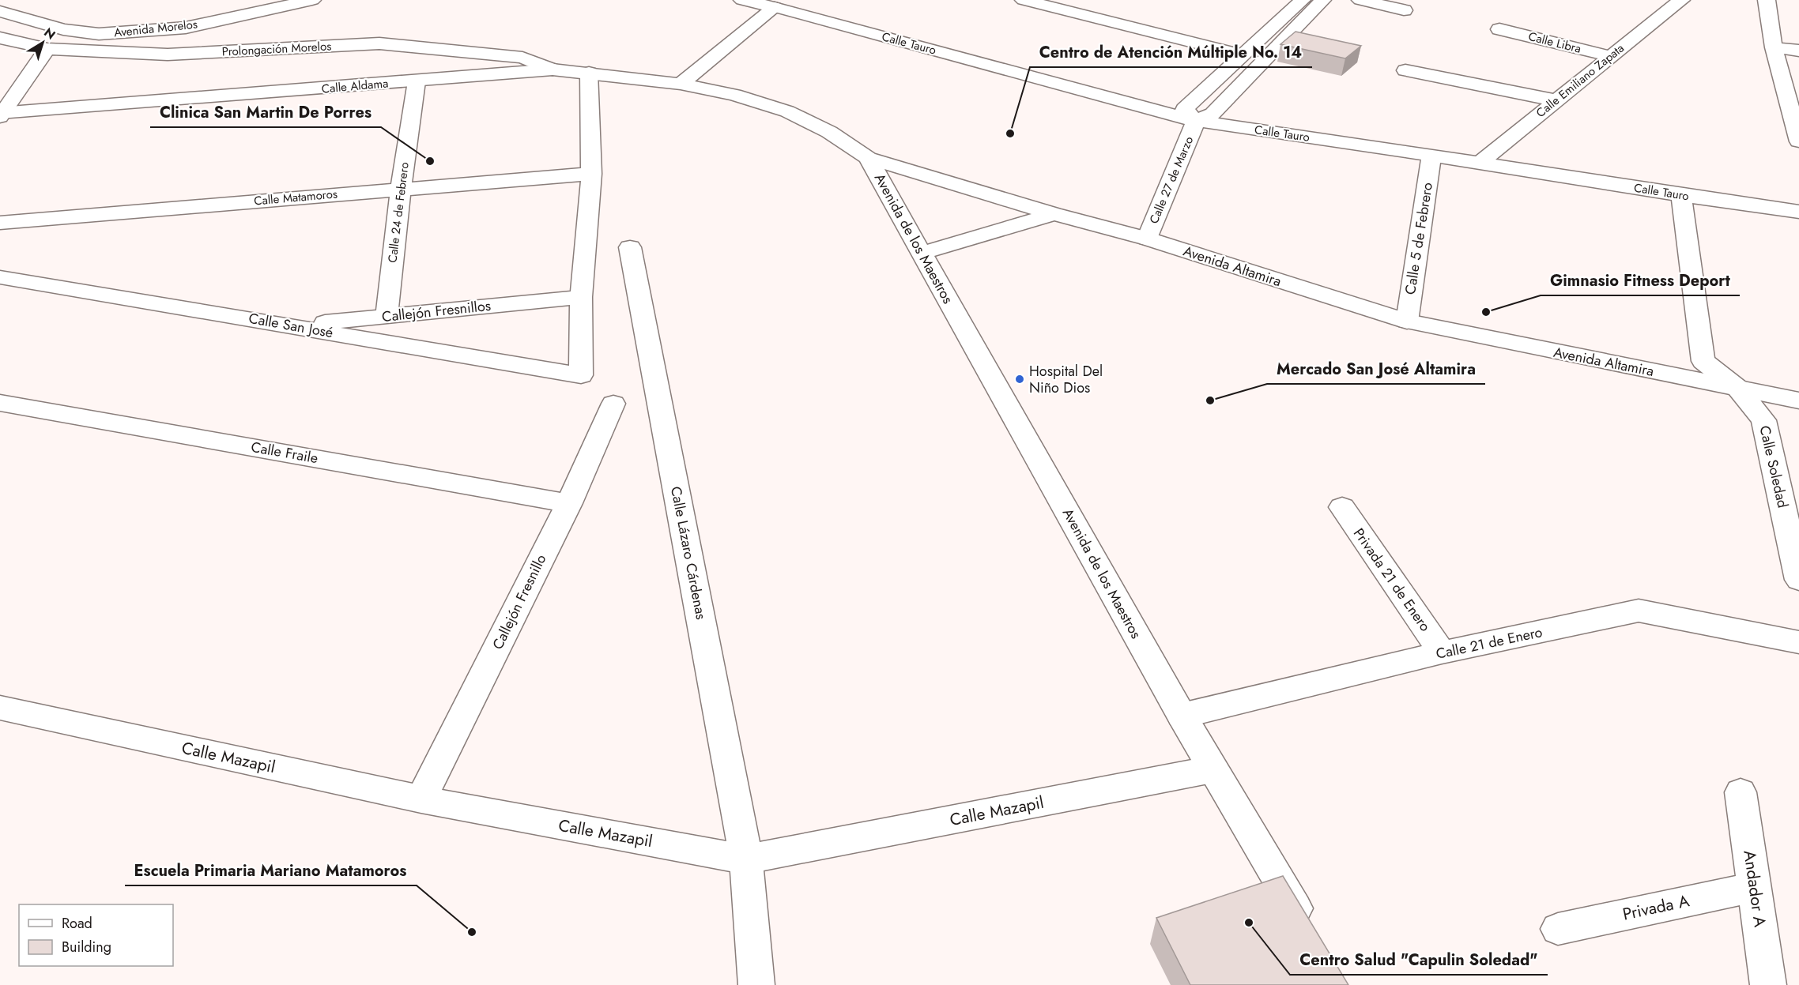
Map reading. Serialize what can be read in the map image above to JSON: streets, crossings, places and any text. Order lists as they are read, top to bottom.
{
  "streets": {
    "street": [
      "Avenida Morelos",
      "Calle Libra",
      "Calle Tauro",
      "Prolongación Morelos",
      "Calle Emiliano Zapata",
      "Calle Aldama",
      "Calle 27 de Marzo",
      "Calle Matamoros",
      "Calle 24 de Febrero",
      "Avenida de los Maestros",
      "Calle 5 de Febrero",
      "Avenida Altamira",
      "Callejón Fresnillos",
      "Calle San José",
      "Calle Fraile",
      "Calle Soledad",
      "Calle Lázaro Cárdenas",
      "Privada 21 de Enero",
      "Callejón Fresnillo",
      "Calle 21 de Enero",
      "Calle Mazapil",
      "Andador A",
      "Privada A"
    ]
  },
  "crossings": [
    ["Calle Libra", "Calle Emiliano Zapata"],
    ["Calle Tauro", "Calle Emiliano Zapata"],
    ["Calle Tauro", "Calle 27 de Marzo"],
    ["Calle Tauro", "Calle 5 de Febrero"],
    ["Prolongación Morelos", "Calle Aldama"],
    ["Calle Aldama", "Calle 24 de Febrero"],
    ["Calle Aldama", "Avenida Altamira"],
    ["Calle 27 de Marzo", "Avenida Altamira"],
    ["Calle Matamoros", "Calle 24 de Febrero"],
    ["Calle 24 de Febrero", "Callejón Fresnillos"],
    ["Avenida de los Maestros", "Avenida Altamira"],
    ["Avenida de los Maestros", "Calle 21 de Enero"],
    ["Avenida de los Maestros", "Calle Mazapil"],
    ["Calle 5 de Febrero", "Avenida Altamira"],
    ["Avenida Altamira", "Calle Soledad"],
    ["Callejón Fresnillos", "Calle San José"],
    ["Calle Fraile", "Callejón Fresnillo"],
    ["Calle Lázaro Cárdenas", "Calle Mazapil"],
    ["Privada 21 de Enero", "Calle 21 de Enero"],
    ["Callejón Fresnillo", "Calle Mazapil"],
    ["Andador A", "Privada A"]
  ],
  "places": [
    "Centro de Atención Múltiple No. 14",
    "Clinica San Martin De Porres",
    "Gimnasio Fitness Deport",
    "Hospital Del Niño Dios",
    "Mercado San José Altamira",
    "Centro Salud \"Capulin Soledad\"",
    "Escuela Primaria Mariano Matamoros"
  ],
  "legend": ["Road", "Building"],
  "north": "top right"
}
